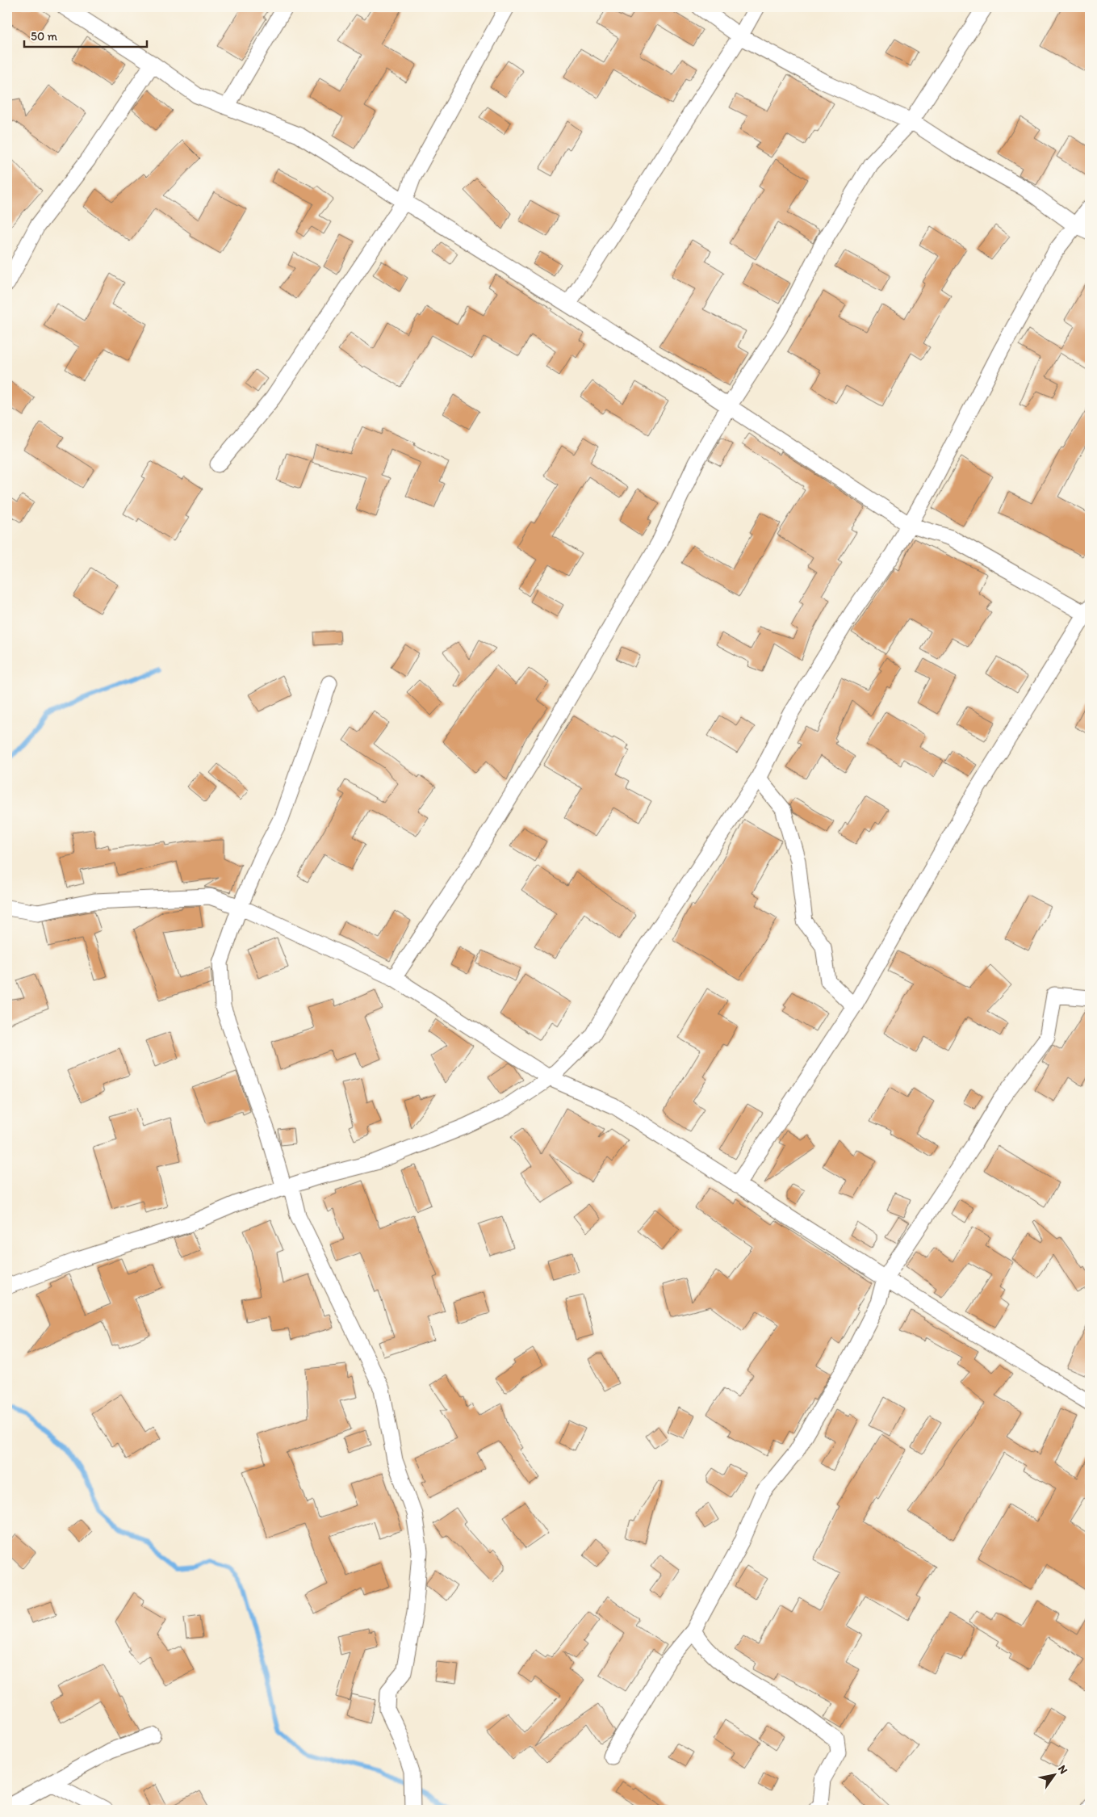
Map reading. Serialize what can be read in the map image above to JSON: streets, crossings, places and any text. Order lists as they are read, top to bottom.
{
  "scale_bar": "50 m",
  "north": "top right"
}
